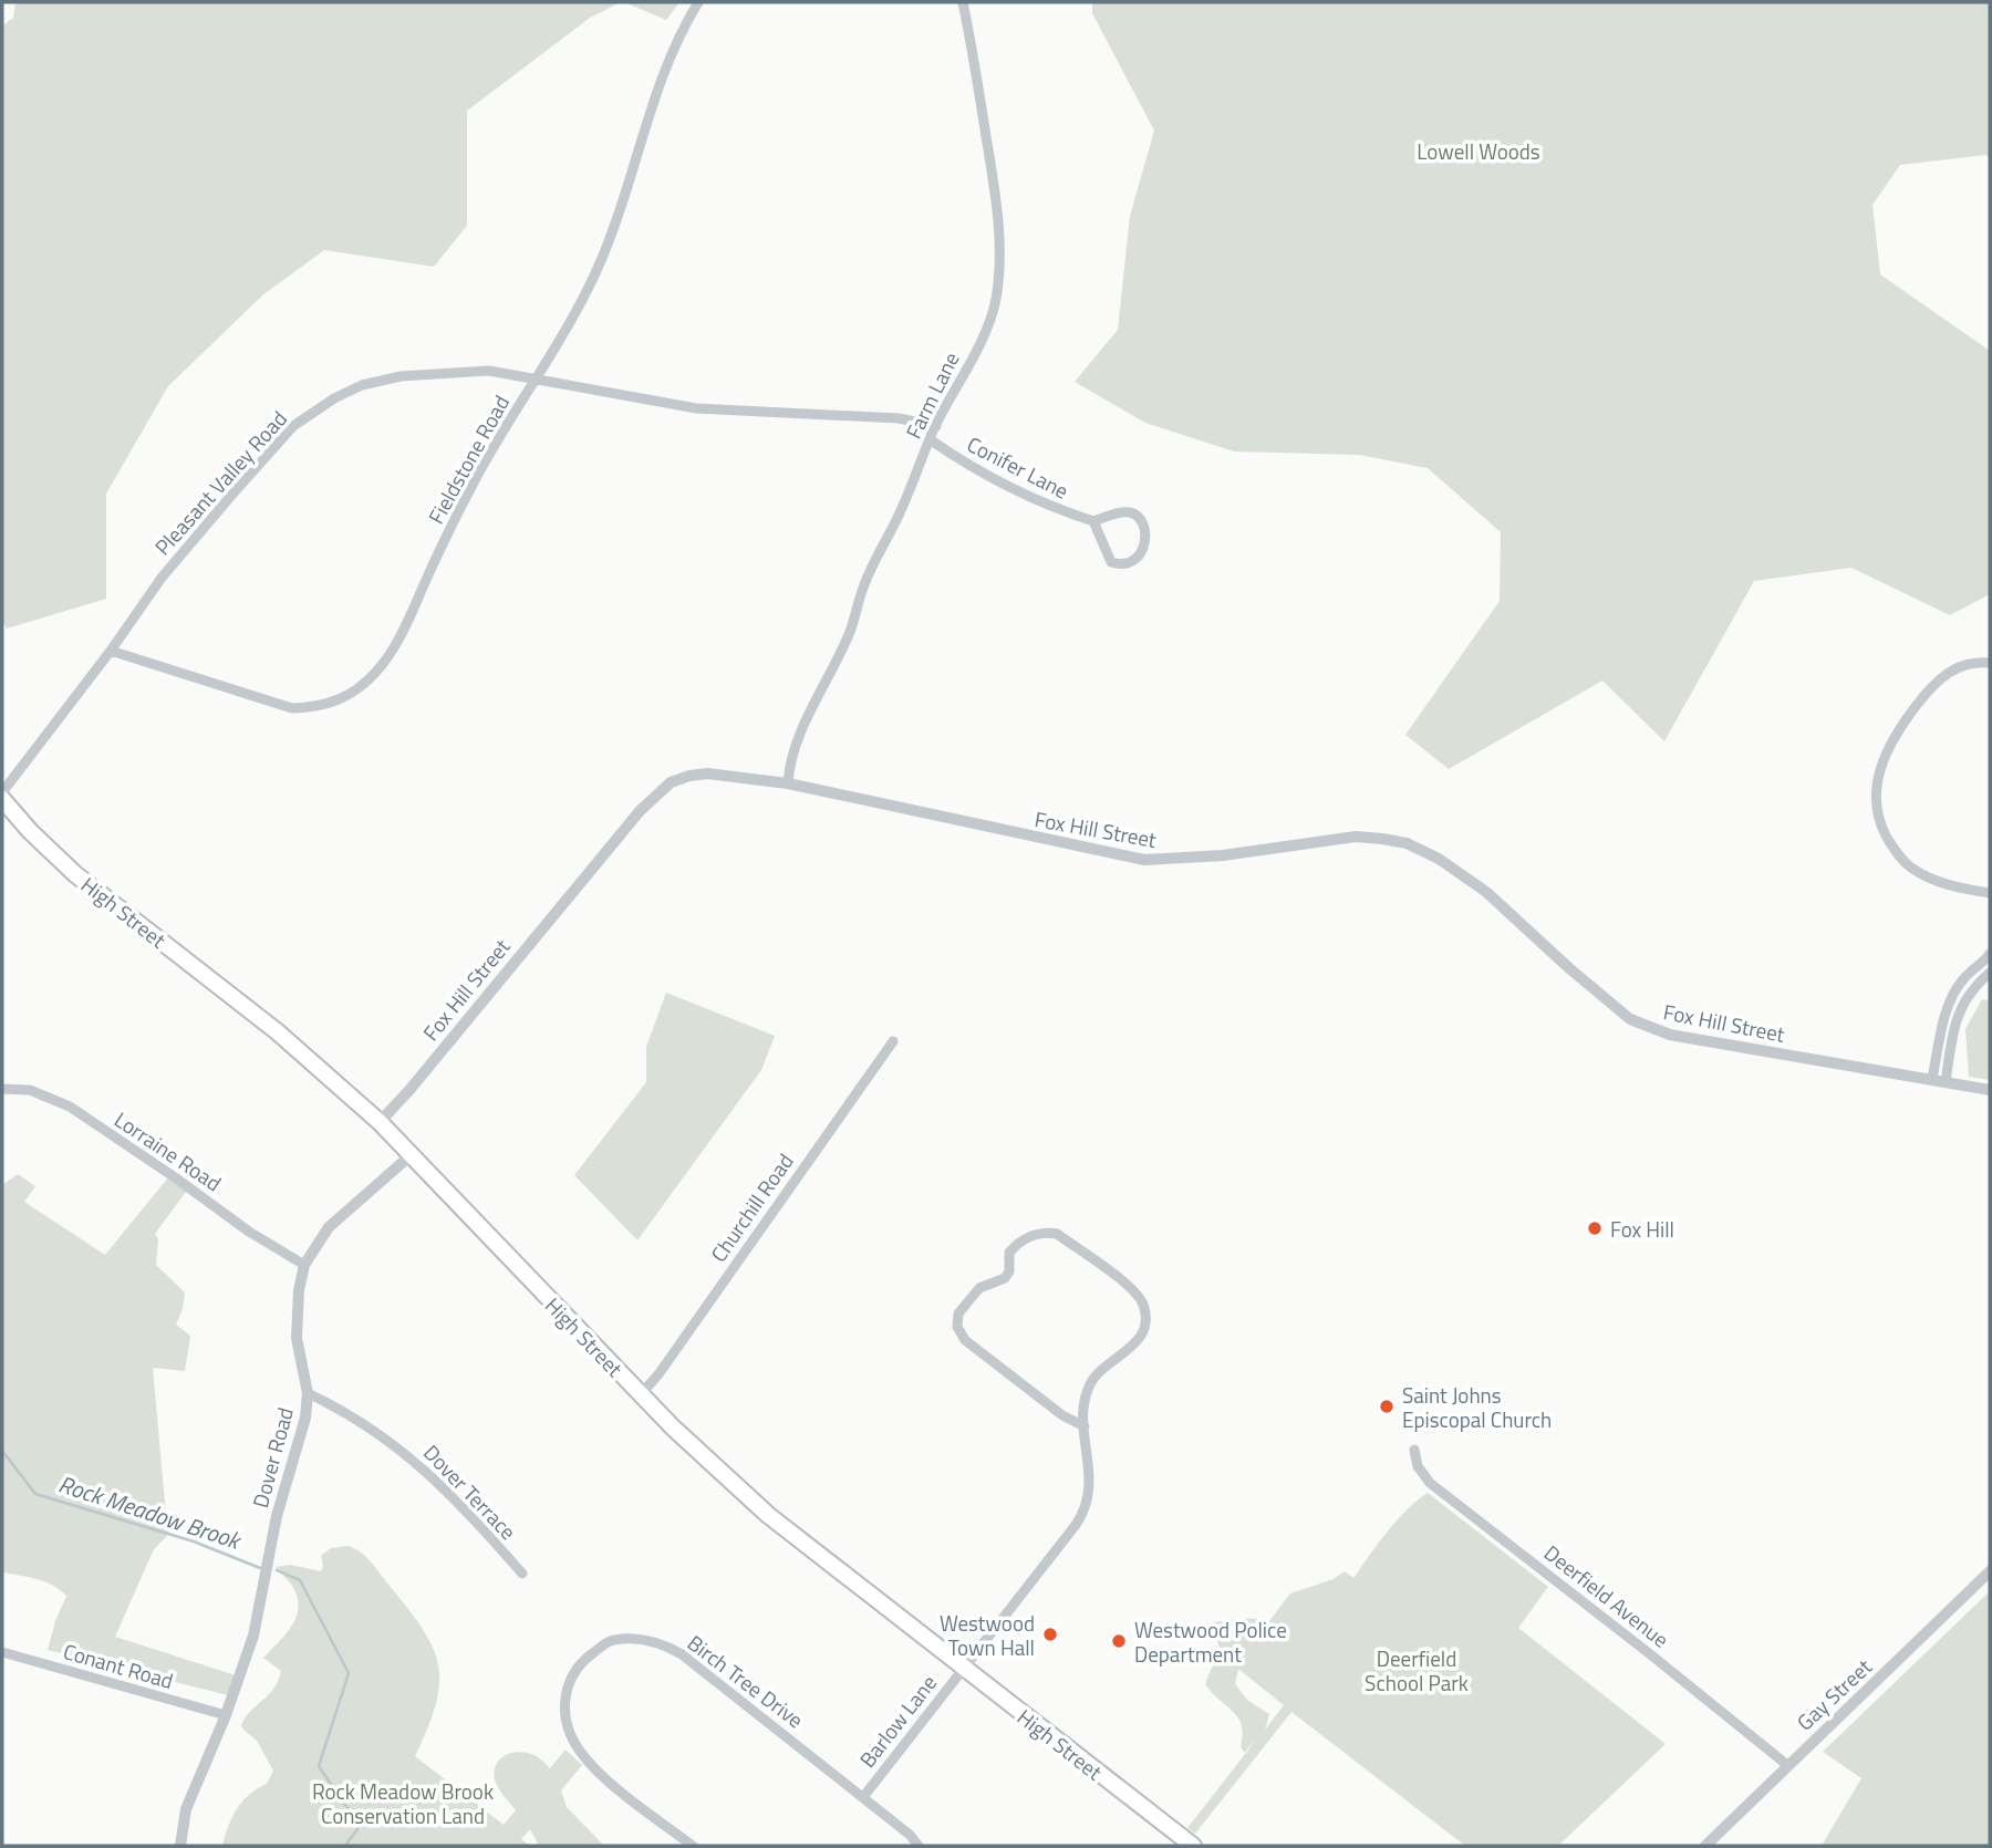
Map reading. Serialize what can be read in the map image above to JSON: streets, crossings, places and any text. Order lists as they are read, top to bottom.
{
  "streets": {
    "main road": ["High Street"],
    "street": [
      "Farm Lane",
      "Fieldstone Road",
      "Conifer Lane",
      "Pleasant Valley Road",
      "Fox Hill Street",
      "Lorraine Road",
      "Churchill Road",
      "Dover Road",
      "Dover Terrace",
      "Deerfield Avenue",
      "Conant Road",
      "Birch Tree Drive",
      "Gay Street",
      "Barlow Lane"
    ]
  },
  "crossings": [
    ["Farm Lane", "Conifer Lane"],
    ["Farm Lane", "Pleasant Valley Road"],
    ["Farm Lane", "Fox Hill Street"],
    ["Fieldstone Road", "Pleasant Valley Road"],
    ["Fox Hill Street", "High Street"],
    ["High Street", "Churchill Road"],
    ["High Street", "Dover Road"],
    ["High Street", "Barlow Lane"],
    ["Lorraine Road", "Dover Road"],
    ["Dover Road", "Dover Terrace"],
    ["Dover Road", "Conant Road"],
    ["Deerfield Avenue", "Gay Street"],
    ["Birch Tree Drive", "Barlow Lane"]
  ],
  "water": ["Rock Meadow Brook"],
  "parks": ["Lowell Woods", "Deerfield School Park", "Rock Meadow Brook Conservation Land"],
  "places": [
    "Fox Hill",
    "Saint Johns Episcopal Church",
    "Westwood Town Hall",
    "Westwood Police Department"
  ]
}
